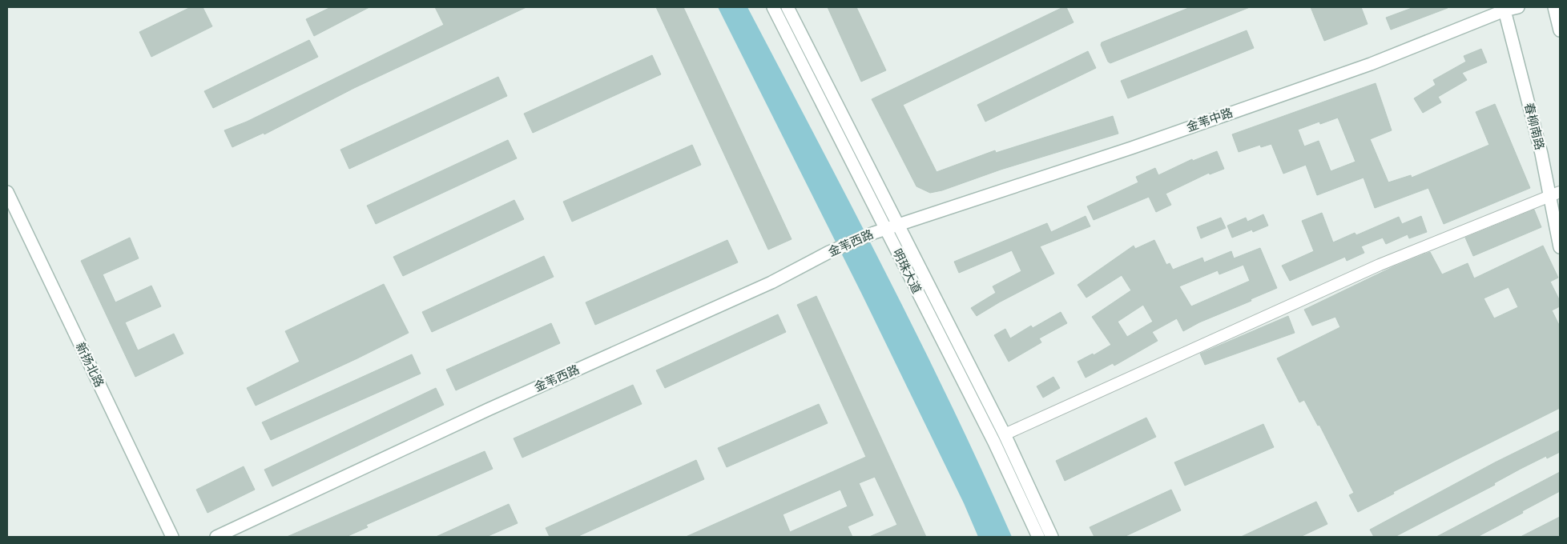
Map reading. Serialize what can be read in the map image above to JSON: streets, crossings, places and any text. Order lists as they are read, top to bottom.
{
  "streets": {
    "street": [
      "金苇中路",
      "春柳南路",
      "金苇西路",
      "明珠大道",
      "新扬北路"
    ]
  },
  "crossings": [
    ["金苇中路", "春柳南路"],
    ["金苇中路", "金苇西路"],
    ["金苇中路", "明珠大道"],
    ["金苇西路", "明珠大道"]
  ]
}
